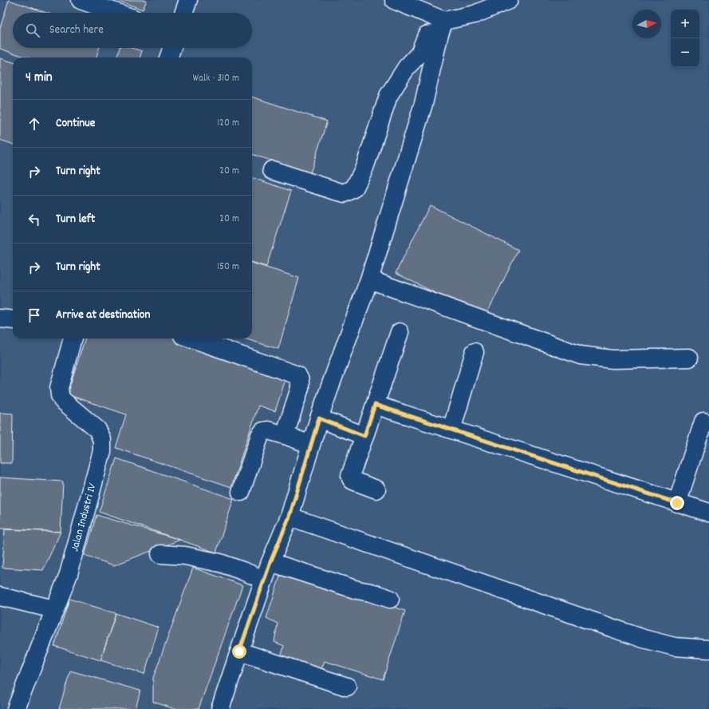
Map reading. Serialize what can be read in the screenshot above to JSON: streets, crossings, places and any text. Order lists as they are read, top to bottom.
{
  "streets": {
    "main road": ["Jalan Industri IV"]
  },
  "north": "right",
  "page": {
    "map_buttons": ["+", "−"],
    "search": "Search here",
    "heading": ["4 min", "Walk · 310 m"],
    "list": [
      ["Continue", "120 m"],
      ["Turn right", "20 m"],
      ["Turn left", "20 m"],
      ["Turn right", "150 m"],
      "Arrive at destination"
    ]
  }
}
